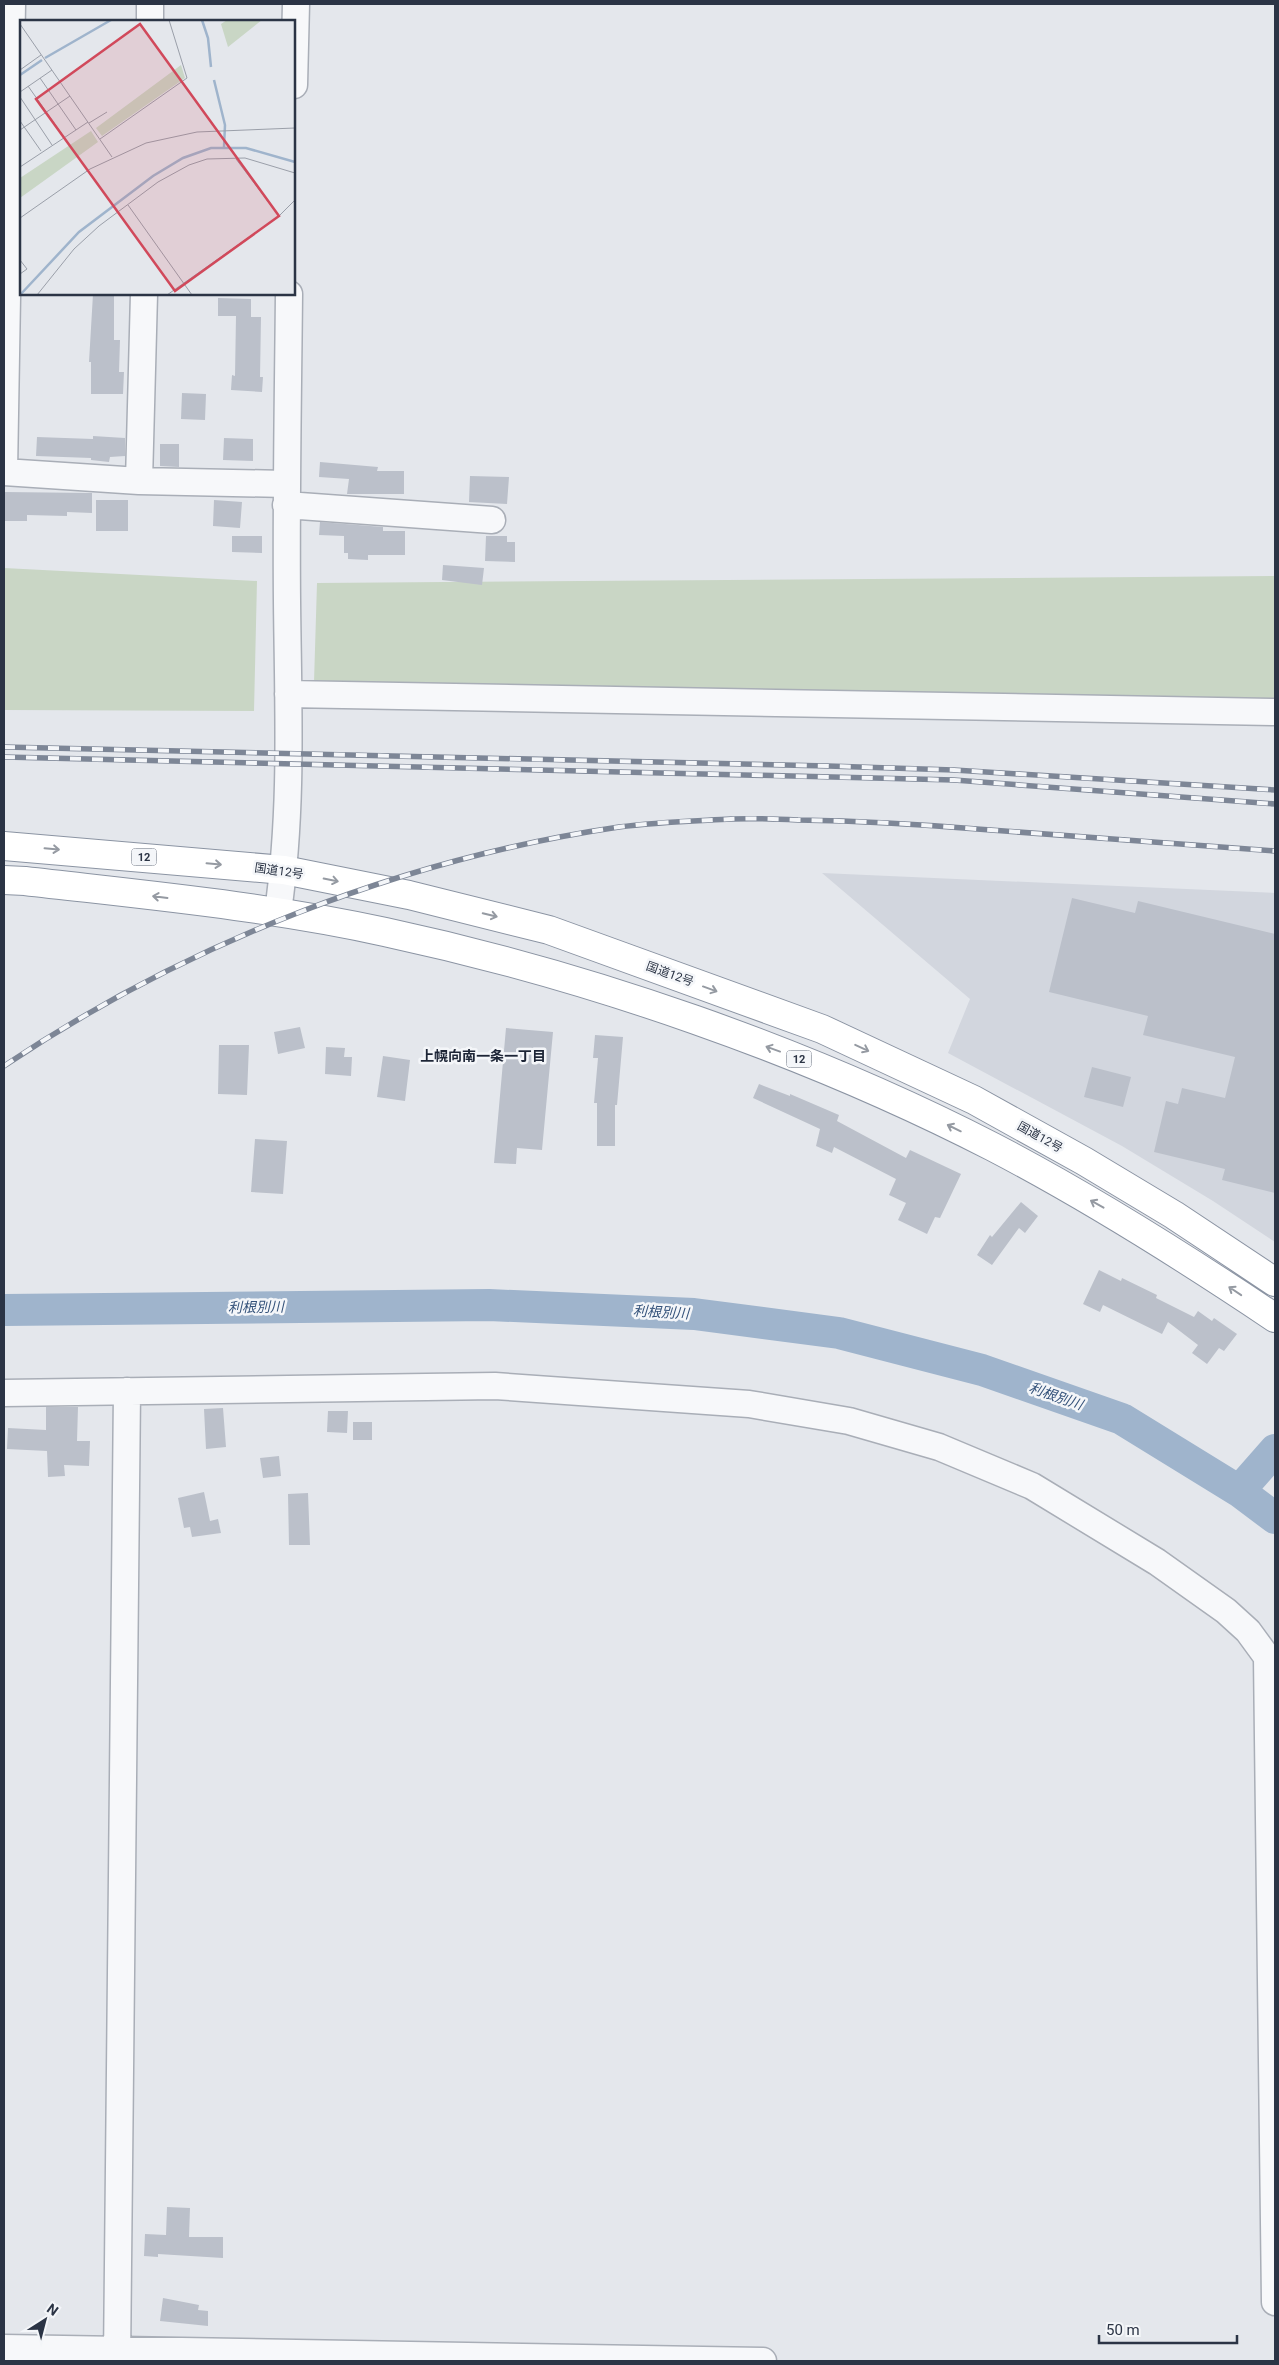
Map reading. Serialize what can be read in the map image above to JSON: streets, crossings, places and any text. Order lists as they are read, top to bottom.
{
  "streets": {
    "highway": ["12", "国道12号"]
  },
  "districts": ["上幌向南一条一丁目"],
  "water": ["利根別川"],
  "scale_bar": "50 m",
  "north": "top right"
}
